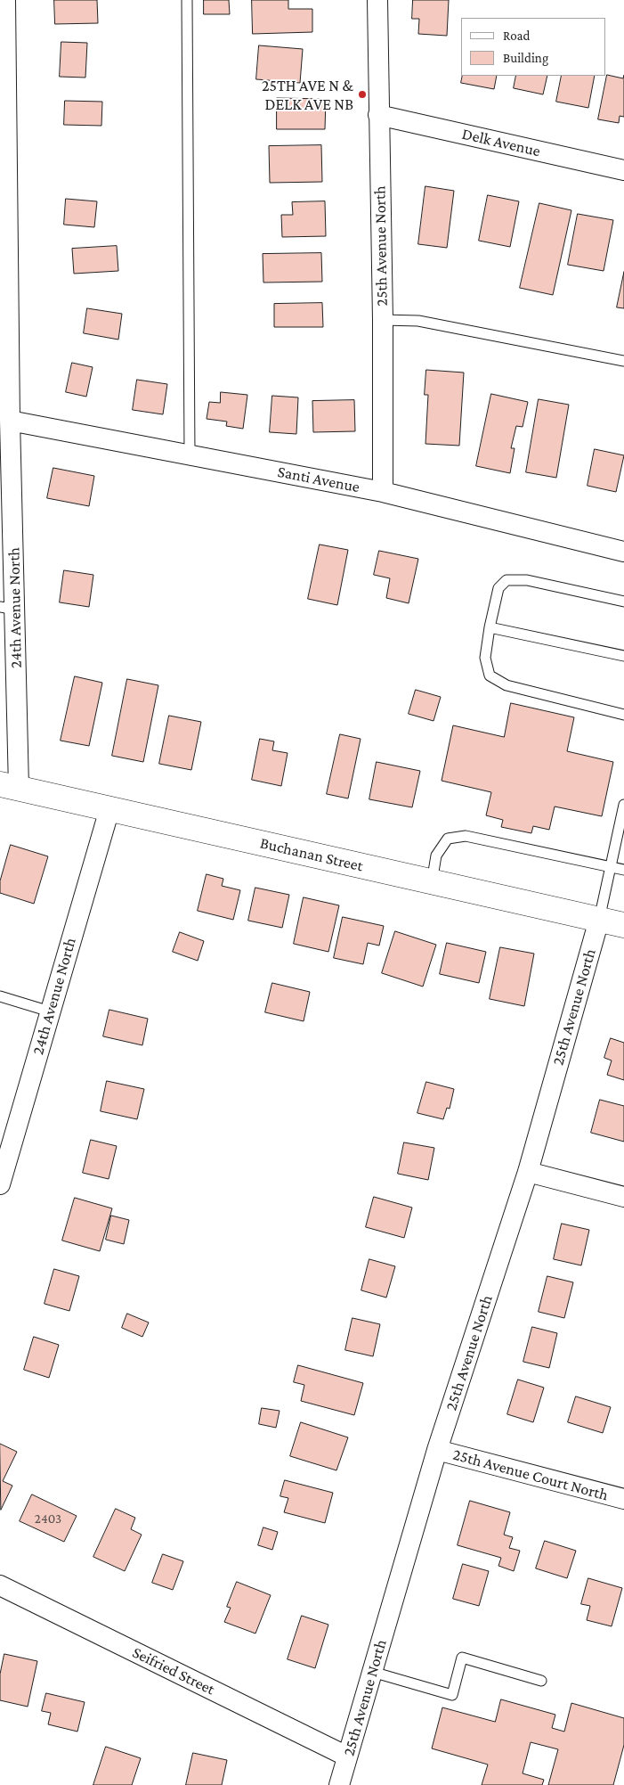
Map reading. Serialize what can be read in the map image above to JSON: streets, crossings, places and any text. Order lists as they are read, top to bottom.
{
  "streets": {
    "street": [
      "Delk Avenue",
      "25th Avenue North",
      "Santi Avenue",
      "24th Avenue North",
      "Buchanan Street",
      "25th Avenue Court North",
      "Seifried Street"
    ]
  },
  "crossings": [
    ["Delk Avenue", "25th Avenue North"],
    ["25th Avenue North", "Santi Avenue"],
    ["25th Avenue North", "Buchanan Street"],
    ["25th Avenue North", "25th Avenue Court North"],
    ["25th Avenue North", "Seifried Street"],
    ["Santi Avenue", "24th Avenue North"],
    ["24th Avenue North", "Buchanan Street"]
  ],
  "places": ["25TH AVE N & DELK AVE NB"],
  "house_numbers": ["2403"],
  "legend": ["Road", "Building"]
}
